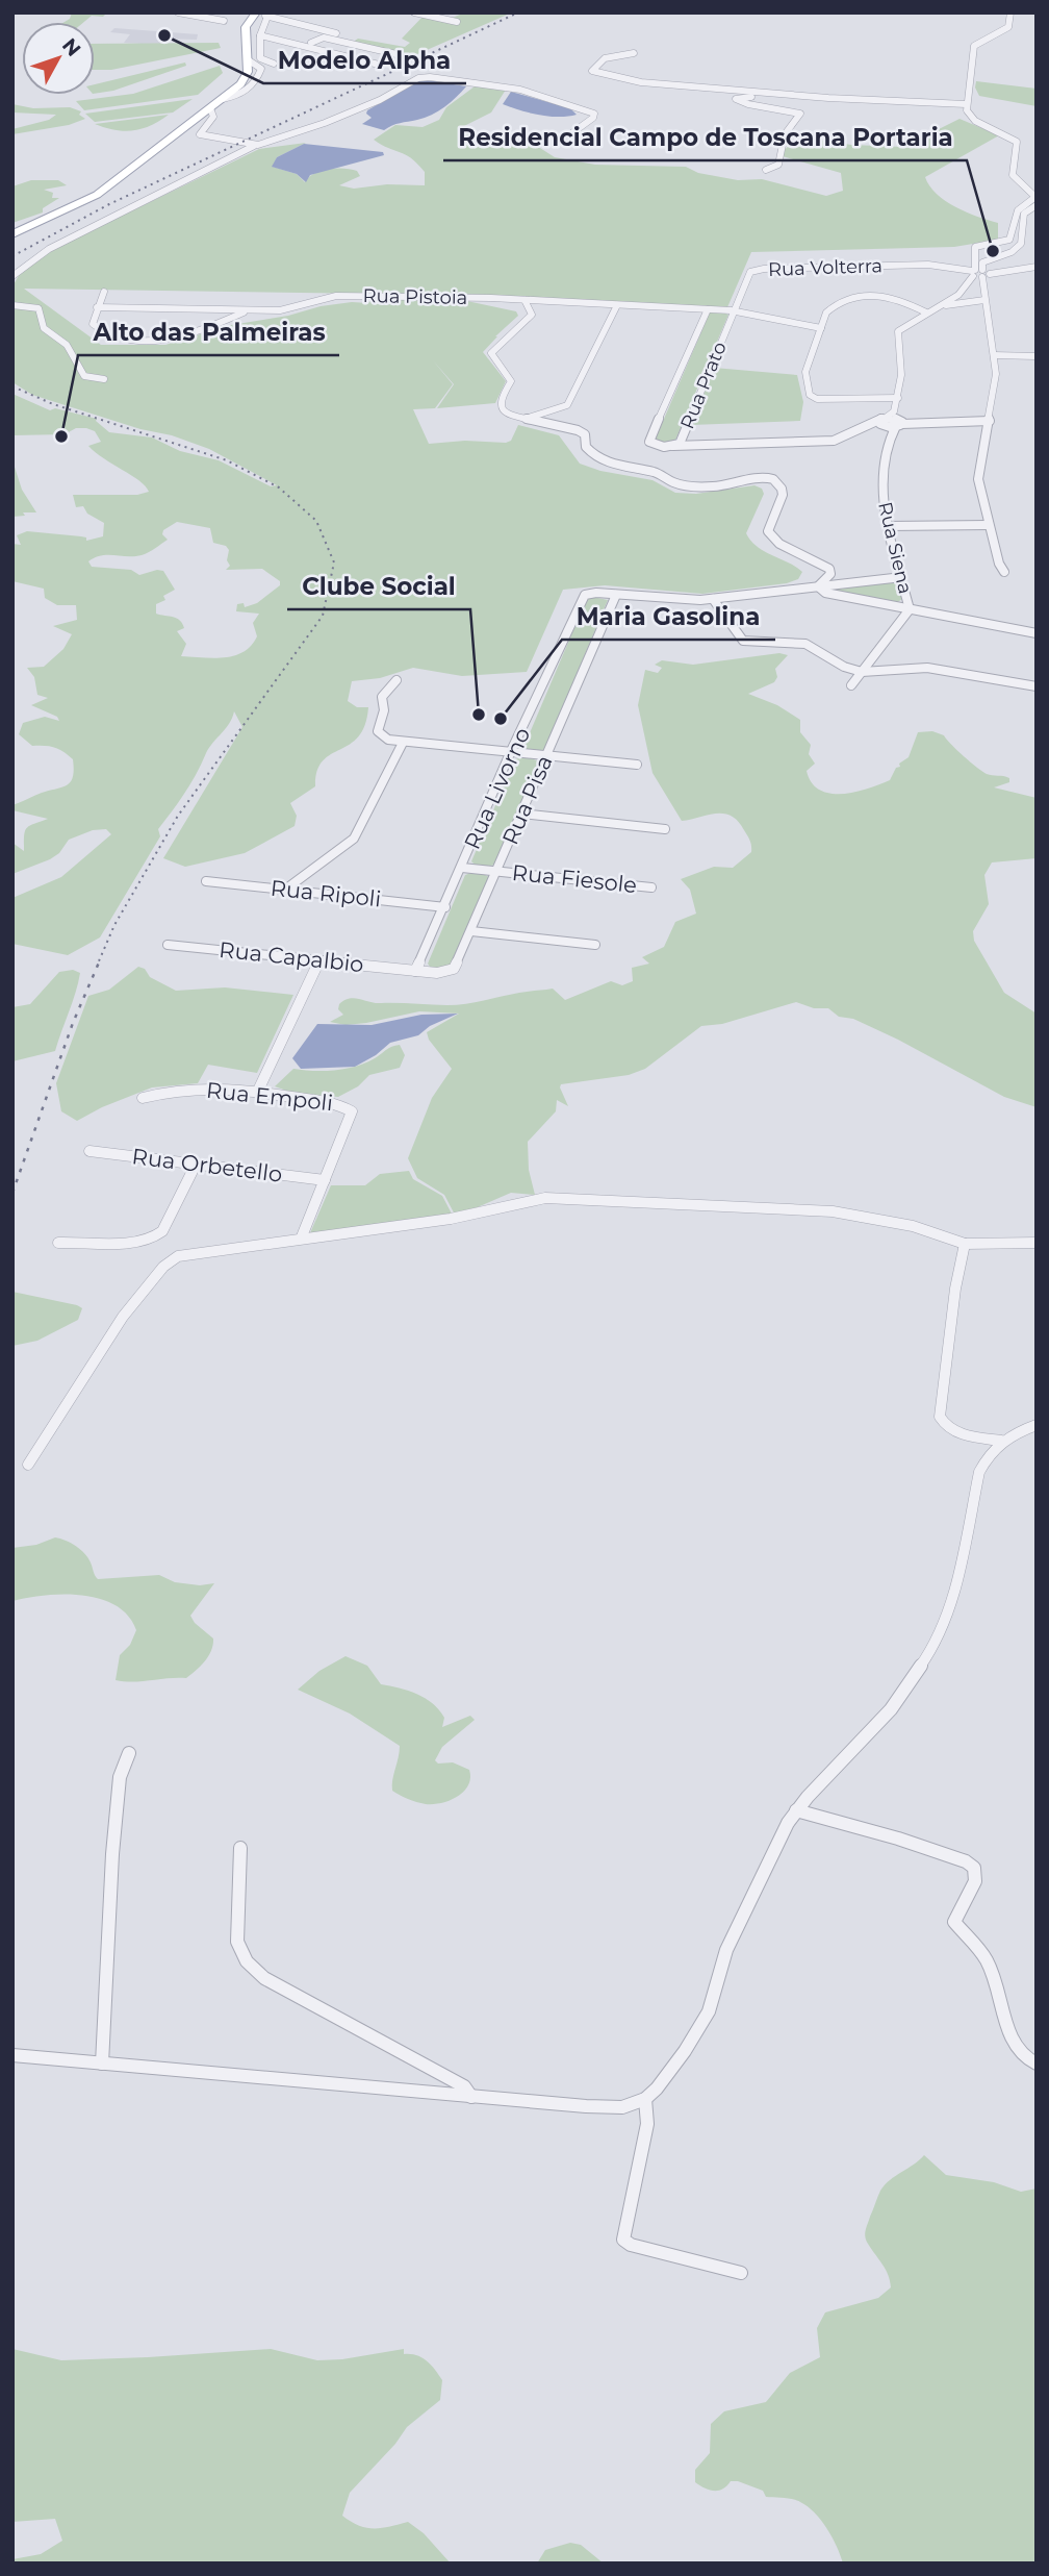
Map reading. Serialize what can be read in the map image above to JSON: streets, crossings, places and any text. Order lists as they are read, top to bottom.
{
  "streets": {
    "street": [
      "Rua Volterra",
      "Rua Pistoia",
      "Rua Prato",
      "Rua Siena",
      "Rua Livorno",
      "Rua Pisa",
      "Rua Fiesole",
      "Rua Ripoli",
      "Rua Capalbio",
      "Rua Empoli",
      "Rua Orbetello"
    ]
  },
  "crossings": [
    ["Rua Volterra", "Rua Pistoia"],
    ["Rua Volterra", "Rua Prato"],
    ["Rua Volterra", "Rua Siena"],
    ["Rua Pistoia", "Rua Prato"],
    ["Rua Livorno", "Rua Pisa"],
    ["Rua Livorno", "Rua Fiesole"],
    ["Rua Livorno", "Rua Ripoli"],
    ["Rua Livorno", "Rua Capalbio"],
    ["Rua Pisa", "Rua Fiesole"],
    ["Rua Pisa", "Rua Capalbio"],
    ["Rua Empoli", "Rua Orbetello"]
  ],
  "places": [
    "Modelo Alpha",
    "Residencial Campo de Toscana Portaria",
    "Alto das Palmeiras",
    "Clube Social",
    "Maria Gasolina"
  ],
  "north": "top right"
}
